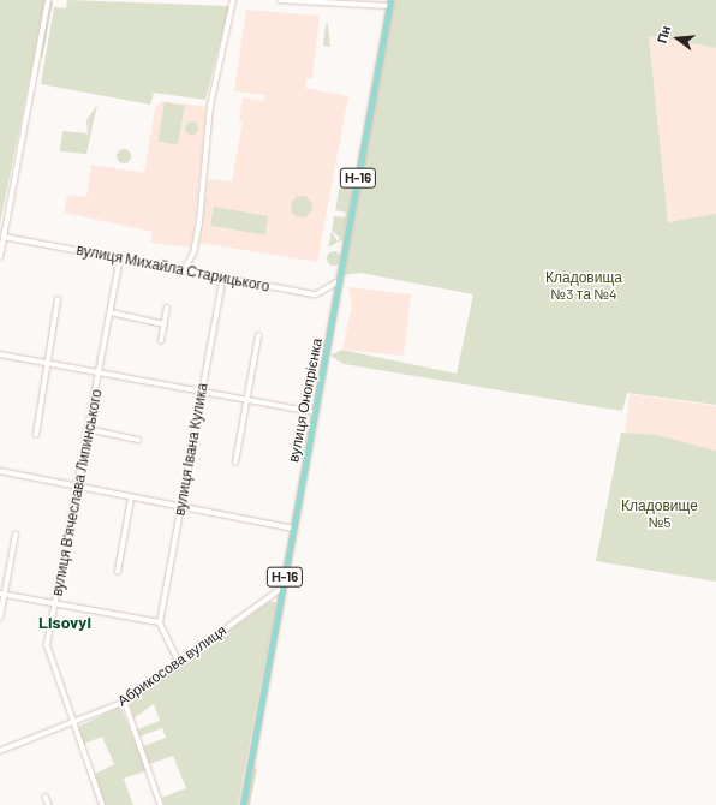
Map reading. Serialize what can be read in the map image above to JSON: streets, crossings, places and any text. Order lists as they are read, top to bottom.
{
  "streets": {
    "main road": ["Н-16", "вулиця Онопрієнка"],
    "street": [
      "вулиця Михайла Старицького",
      "вулиця Івана Кулика",
      "вулиця Вʼячеслава Липинського",
      "Абрикосова вулиця"
    ]
  },
  "crossings": [
    ["вулиця Михайла Старицького", "вулиця Онопрієнка"],
    ["вулиця Михайла Старицького", "вулиця Івана Кулика"],
    ["вулиця Михайла Старицького", "вулиця Вʼячеслава Липинського"],
    ["вулиця Онопрієнка", "Абрикосова вулиця"],
    ["вулиця Вʼячеслава Липинського", "Абрикосова вулиця"]
  ],
  "districts": ["Lisovyi"],
  "parks": ["Кладовища №3 та №4", "Кладовище №5"],
  "north": "left"
}
